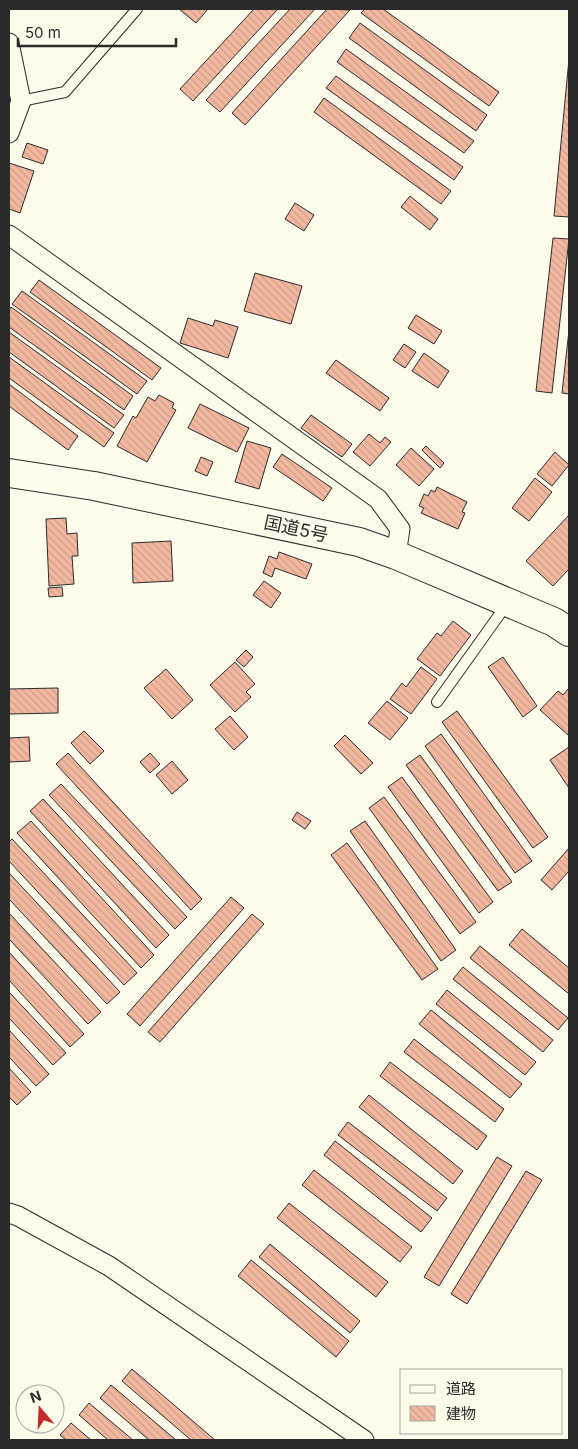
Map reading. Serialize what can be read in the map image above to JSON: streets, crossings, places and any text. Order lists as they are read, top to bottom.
{
  "streets": {
    "highway": ["国道5号"]
  },
  "legend": ["道路", "建物"],
  "scale_bar": "50 m",
  "north": "top"
}
